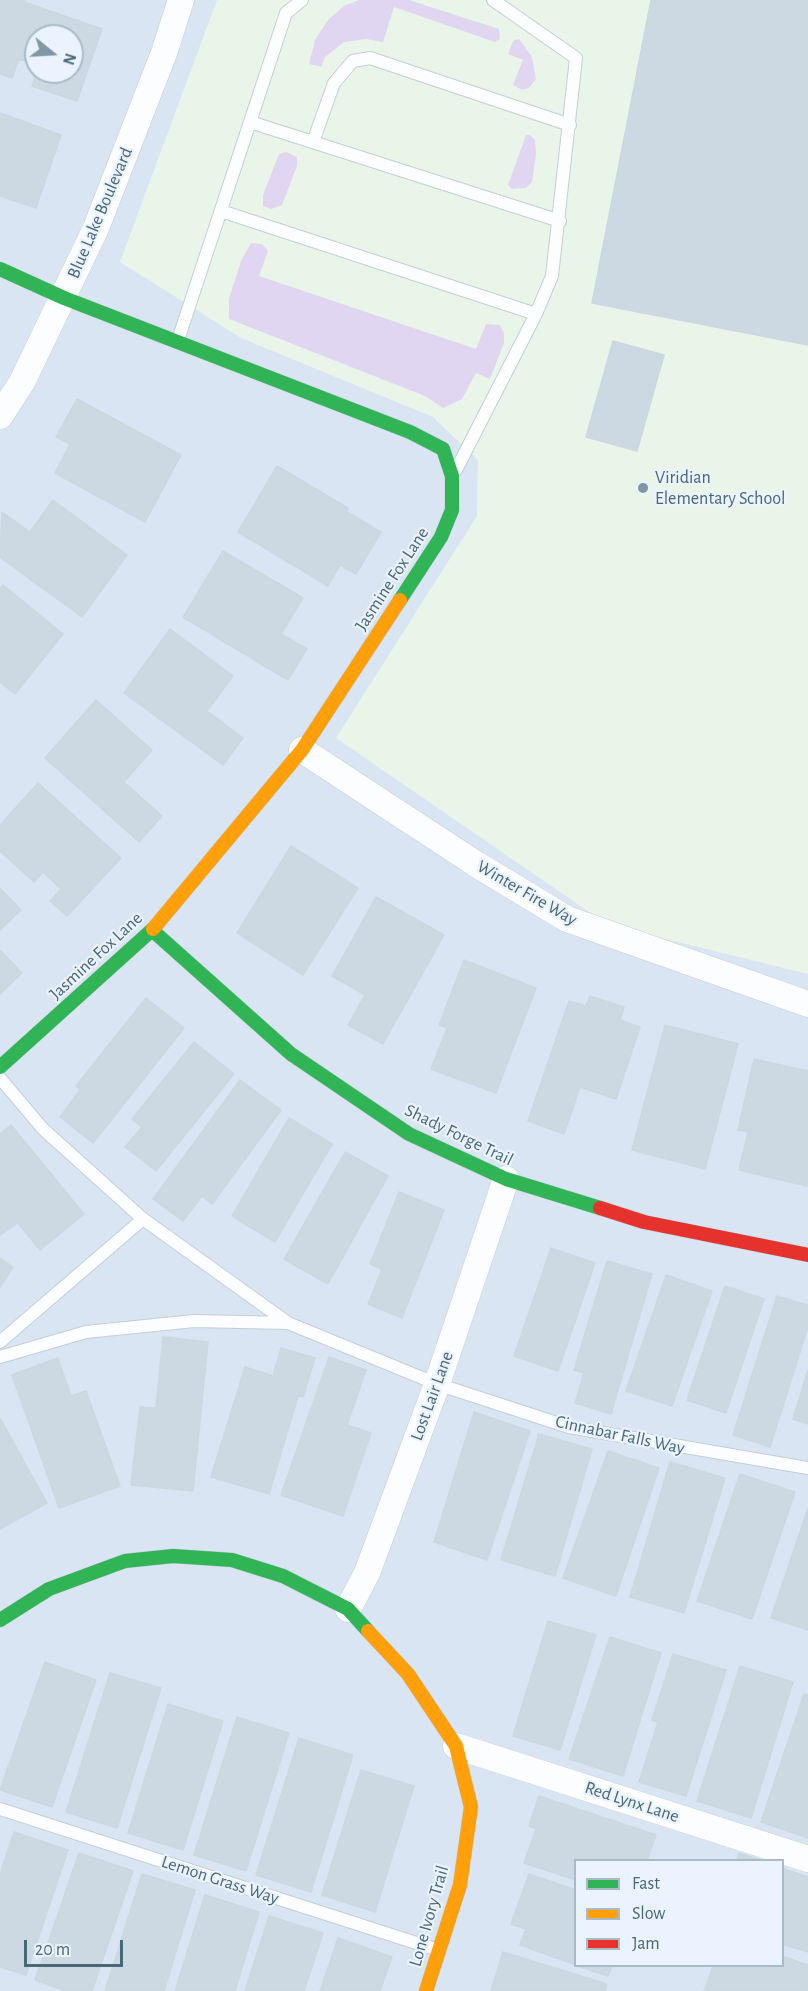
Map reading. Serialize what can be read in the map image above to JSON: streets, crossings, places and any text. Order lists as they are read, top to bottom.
{
  "streets": {
    "street": [
      "Blue Lake Boulevard",
      "Jasmine Fox Lane",
      "Winter Fire Way",
      "Shady Forge Trail",
      "Lost Lair Lane",
      "Red Lynx Lane",
      "Lone Ivory Trail"
    ],
    "lane": ["Cinnabar Falls Way", "Lemon Grass Way"]
  },
  "crossings": [
    ["Blue Lake Boulevard", "Jasmine Fox Lane"],
    ["Jasmine Fox Lane", "Winter Fire Way"],
    ["Jasmine Fox Lane", "Shady Forge Trail"],
    ["Shady Forge Trail", "Lost Lair Lane"],
    ["Lost Lair Lane", "Cinnabar Falls Way"],
    ["Lost Lair Lane", "Lone Ivory Trail"],
    ["Red Lynx Lane", "Lone Ivory Trail"],
    ["Lemon Grass Way", "Lone Ivory Trail"]
  ],
  "places": ["Viridian Elementary School"],
  "legend": ["Fast", "Slow", "Jam"],
  "scale_bar": "20 m",
  "north": "right"
}
